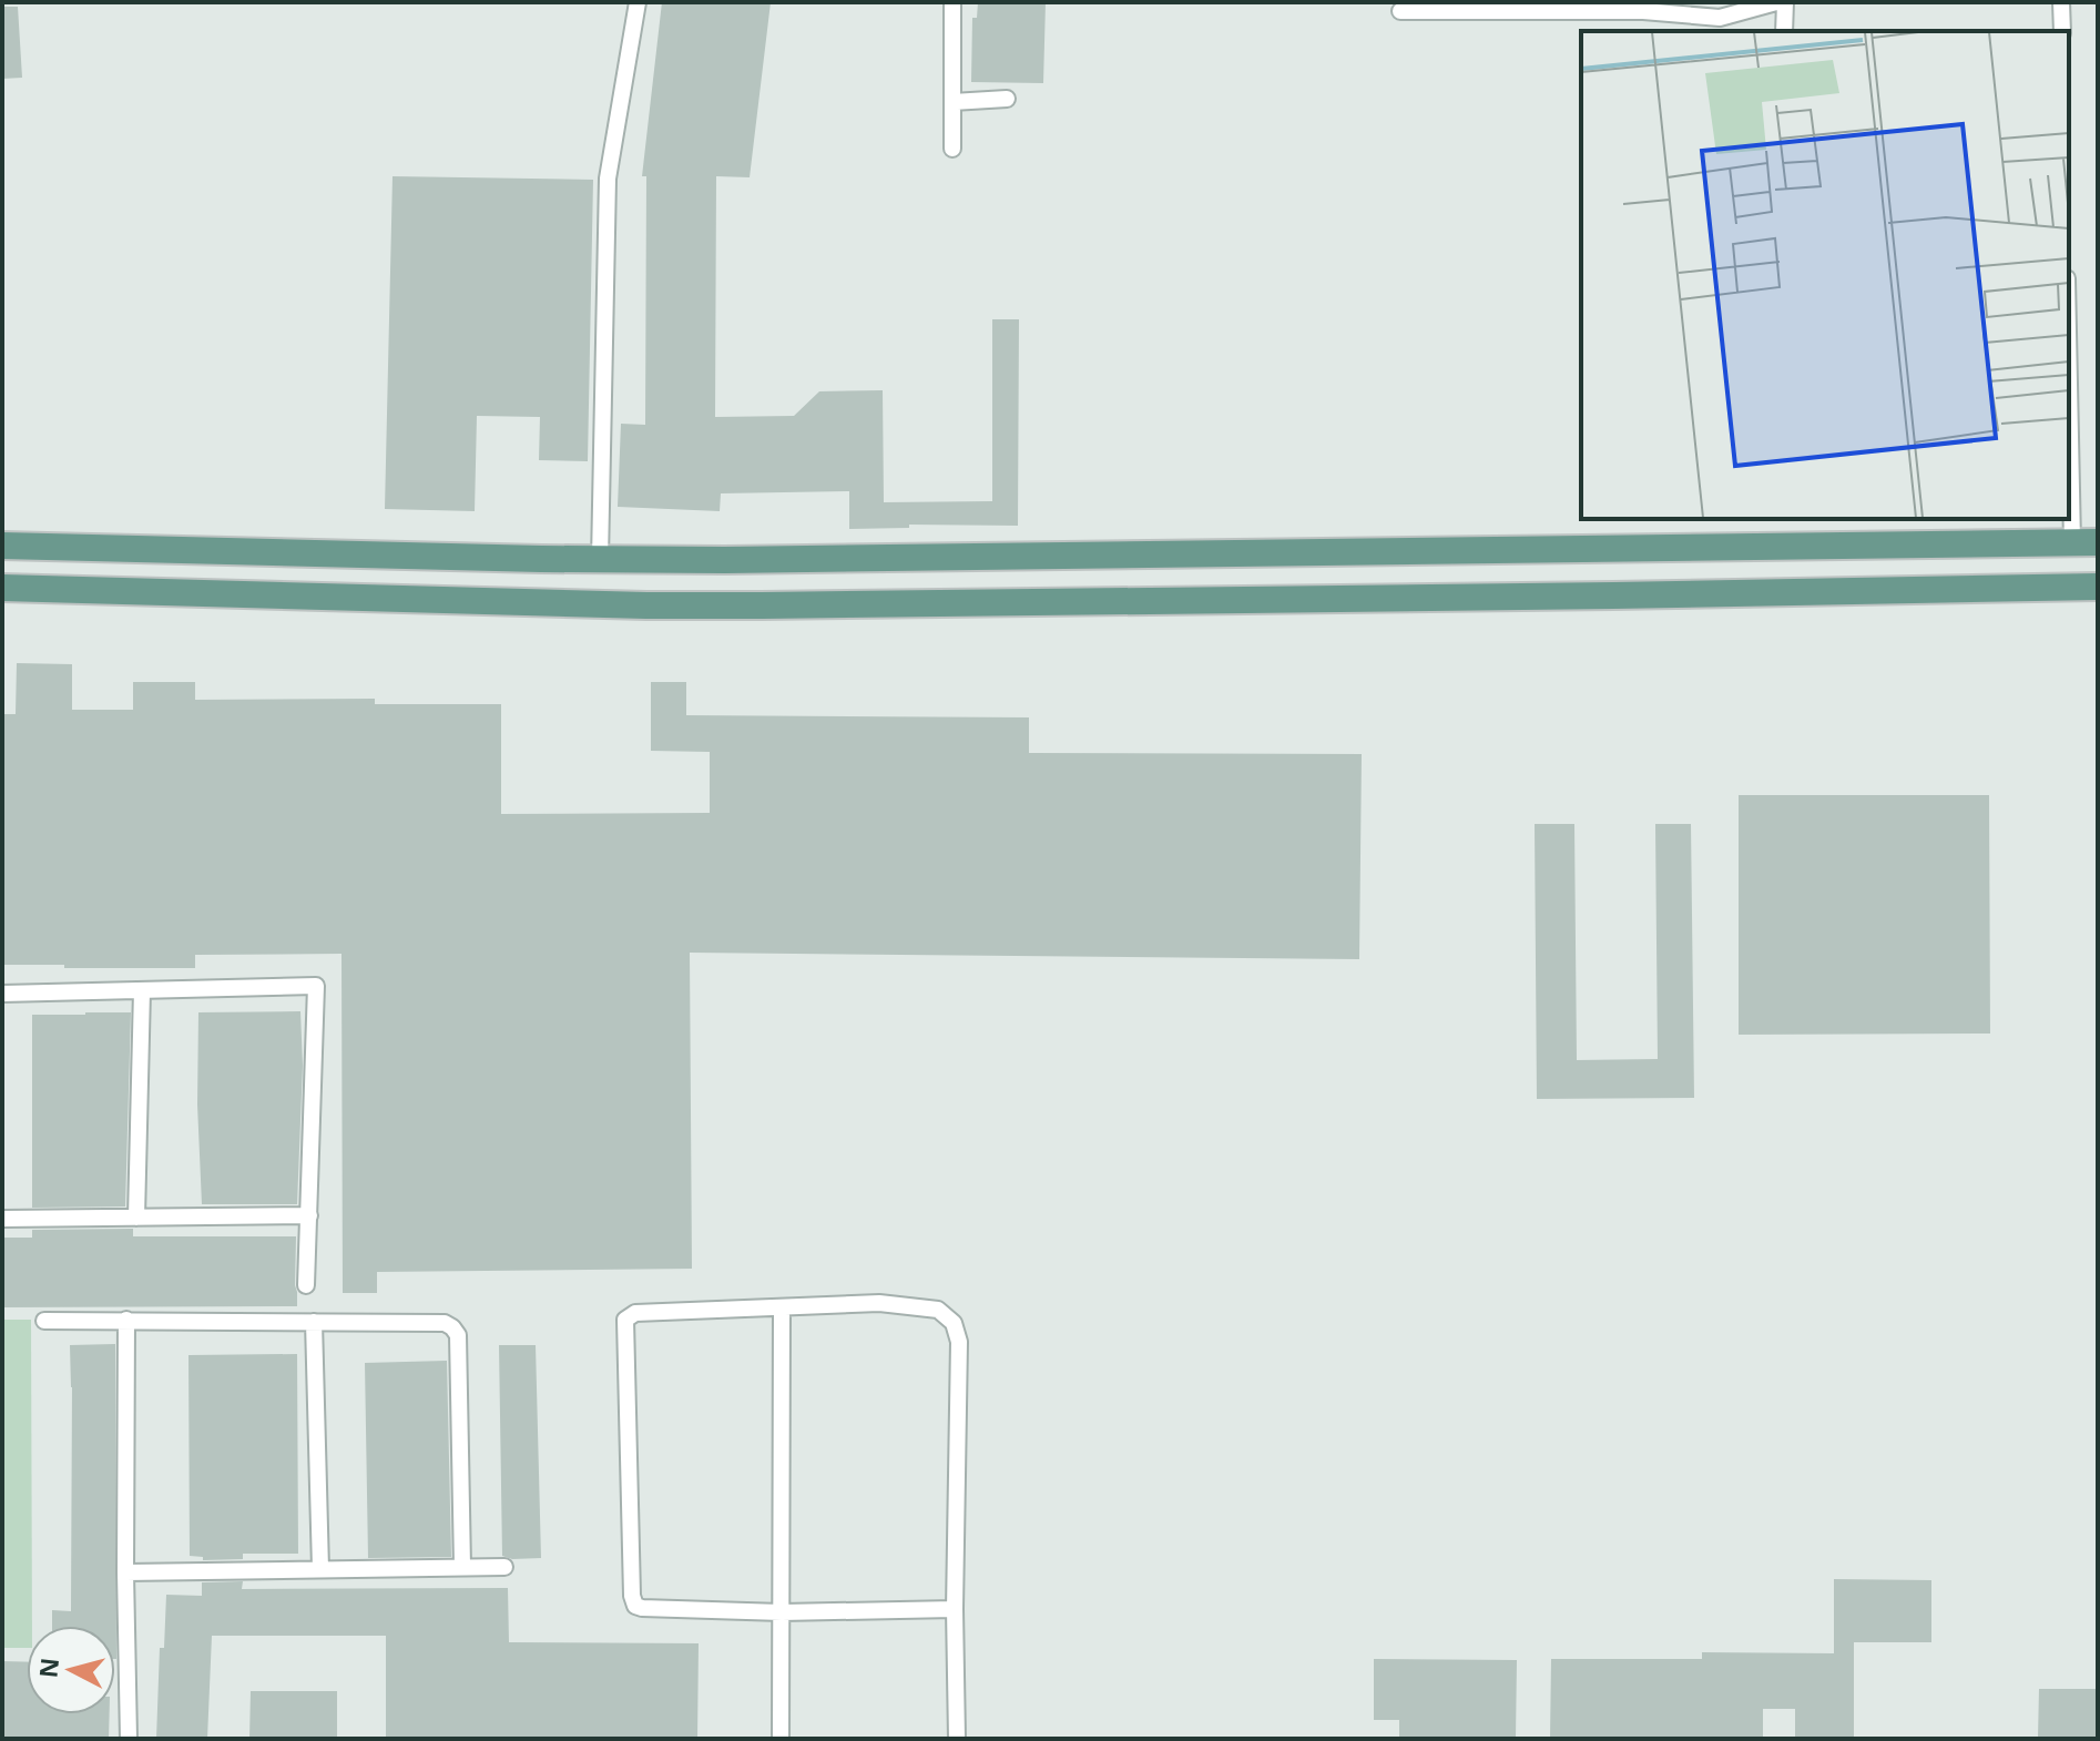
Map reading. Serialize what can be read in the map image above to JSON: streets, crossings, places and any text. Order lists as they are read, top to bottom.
{
  "north": "left"
}
